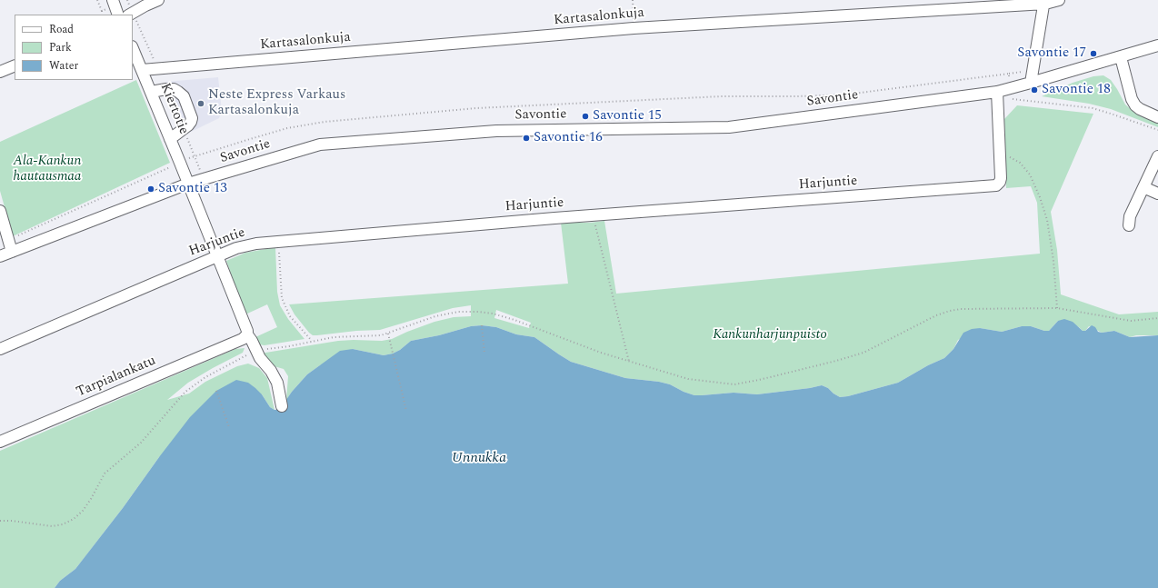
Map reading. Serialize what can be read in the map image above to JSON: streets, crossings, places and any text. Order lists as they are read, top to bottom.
{
  "streets": {
    "street": [
      "Kartasalonkuja",
      "Savontie",
      "Kiertotie",
      "Harjuntie",
      "Tarpialankatu"
    ]
  },
  "crossings": [
    ["Kartasalonkuja", "Kiertotie"],
    ["Savontie", "Kiertotie"],
    ["Savontie", "Harjuntie"],
    ["Kiertotie", "Harjuntie"],
    ["Kiertotie", "Tarpialankatu"]
  ],
  "water": ["Unnukka"],
  "parks": ["Ala-Kankun hautausmaa", "Kankunharjunpuisto"],
  "places": [
    "Savontie 17",
    "Savontie 18",
    "Neste Express Varkaus Kartasalonkuja",
    "Savontie 15",
    "Savontie 16",
    "Savontie 13"
  ],
  "legend": ["Road", "Park", "Water"]
}
